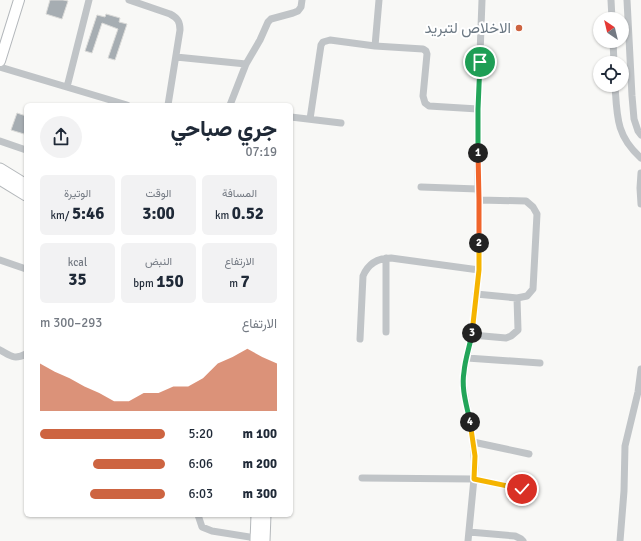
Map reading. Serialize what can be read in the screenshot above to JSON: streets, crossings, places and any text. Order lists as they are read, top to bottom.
{
  "places": ["الاخلاص لتبريد"],
  "north": "top left",
  "page": {
    "heading": ["جري صباحي", "07:19"],
    "pins": [
      "1",
      "2",
      "3",
      "4"
    ],
    "stats": [
      ["المسافة", "0.52 km"],
      ["الوقت", "3:00"],
      ["الوتيرة", "5:46 /km"],
      ["الارتفاع", "7 m"],
      ["النبض", "150 bpm"],
      ["kcal", "35"]
    ],
    "chart": ["الارتفاع", "293–300 m"],
    "list": [
      {
        "name": "100 m",
        "note": "5:20"
      },
      {
        "name": "200 m",
        "note": "6:06"
      },
      {
        "name": "300 m",
        "note": "6:03"
      }
    ]
  }
}
